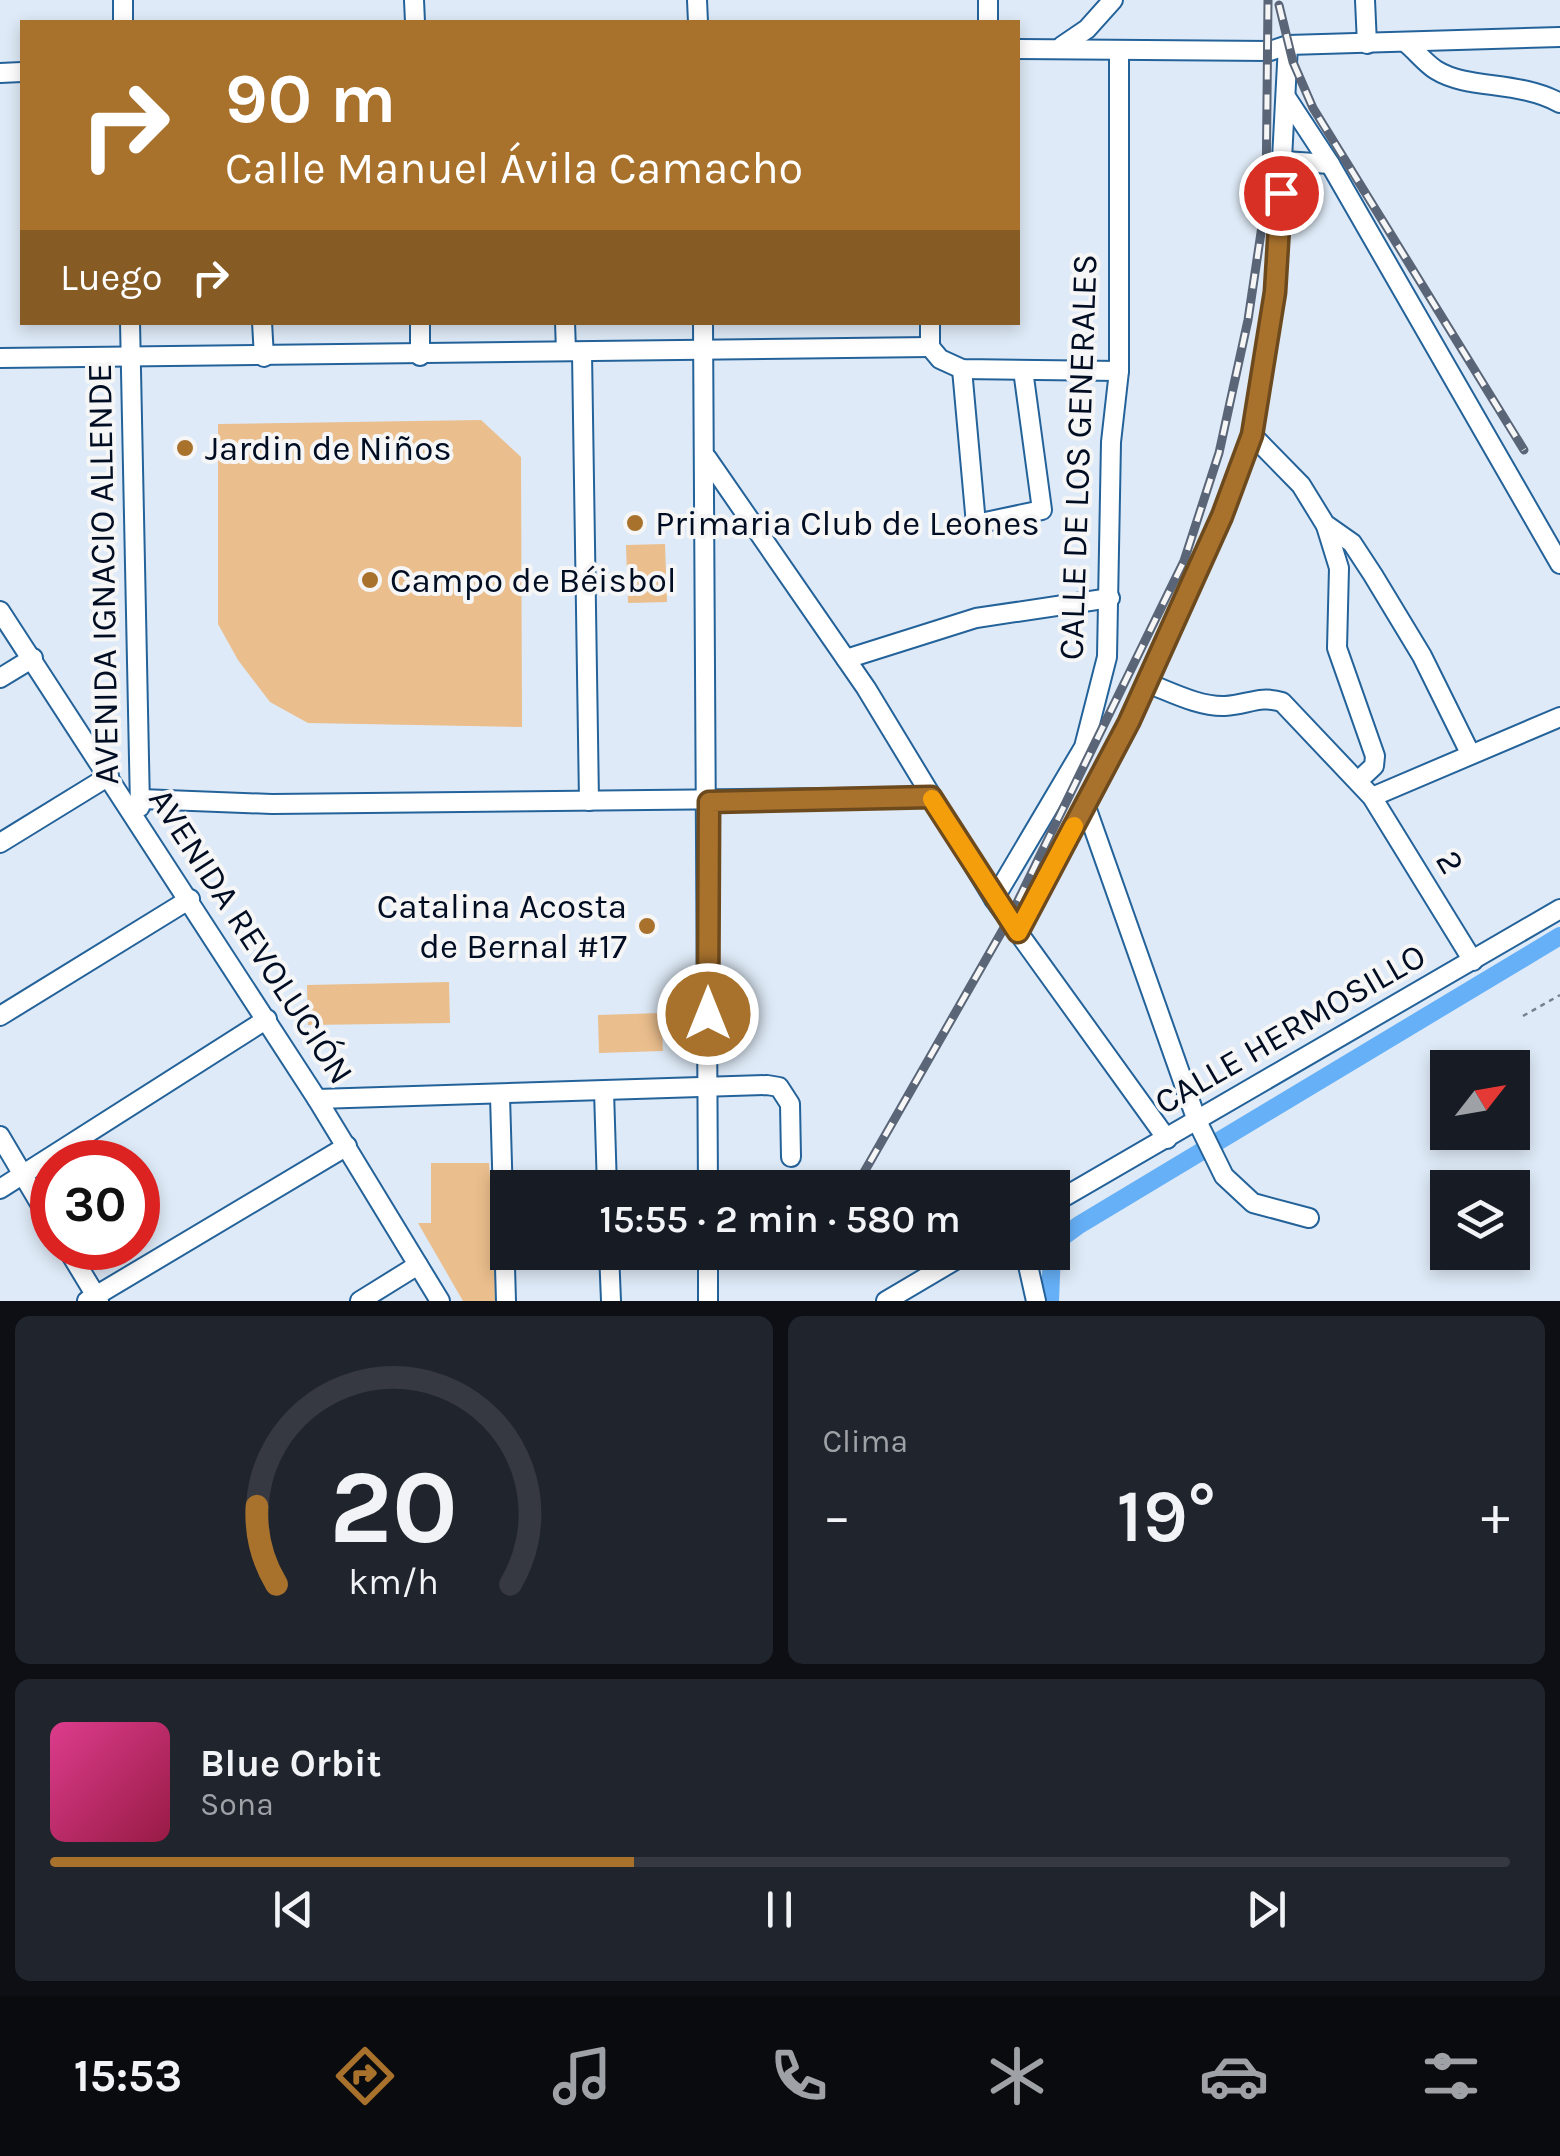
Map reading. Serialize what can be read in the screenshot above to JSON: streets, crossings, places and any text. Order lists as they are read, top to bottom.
{
  "streets": {
    "street": [
      "CALLE DE LOS GENERALES",
      "AVENIDA IGNACIO ALLENDE",
      "2",
      "AVENIDA REVOLUCIÓN",
      "CALLE HERMOSILLO"
    ]
  },
  "crossings": [
    ["AVENIDA IGNACIO ALLENDE", "AVENIDA REVOLUCIÓN"],
    ["2", "CALLE HERMOSILLO"]
  ],
  "places": [
    "Jardin de Niños",
    "Primaria Club de Leones",
    "Campo de Béisbol",
    "Catalina Acosta de Bernal #17"
  ],
  "north": "top right",
  "page": {
    "turn": ["90 m", "Calle Manuel Ávila Camacho"],
    "then": "Luego",
    "limit": "30",
    "trip": "15:55 · 2 min · 580 m",
    "tile": "Clima",
    "heat": ["−", "19°", "+"],
    "song": ["Blue Orbit", "Sona"],
    "tabs": "15:53",
    "gauge": ["20", "km/h"]
  }
}
